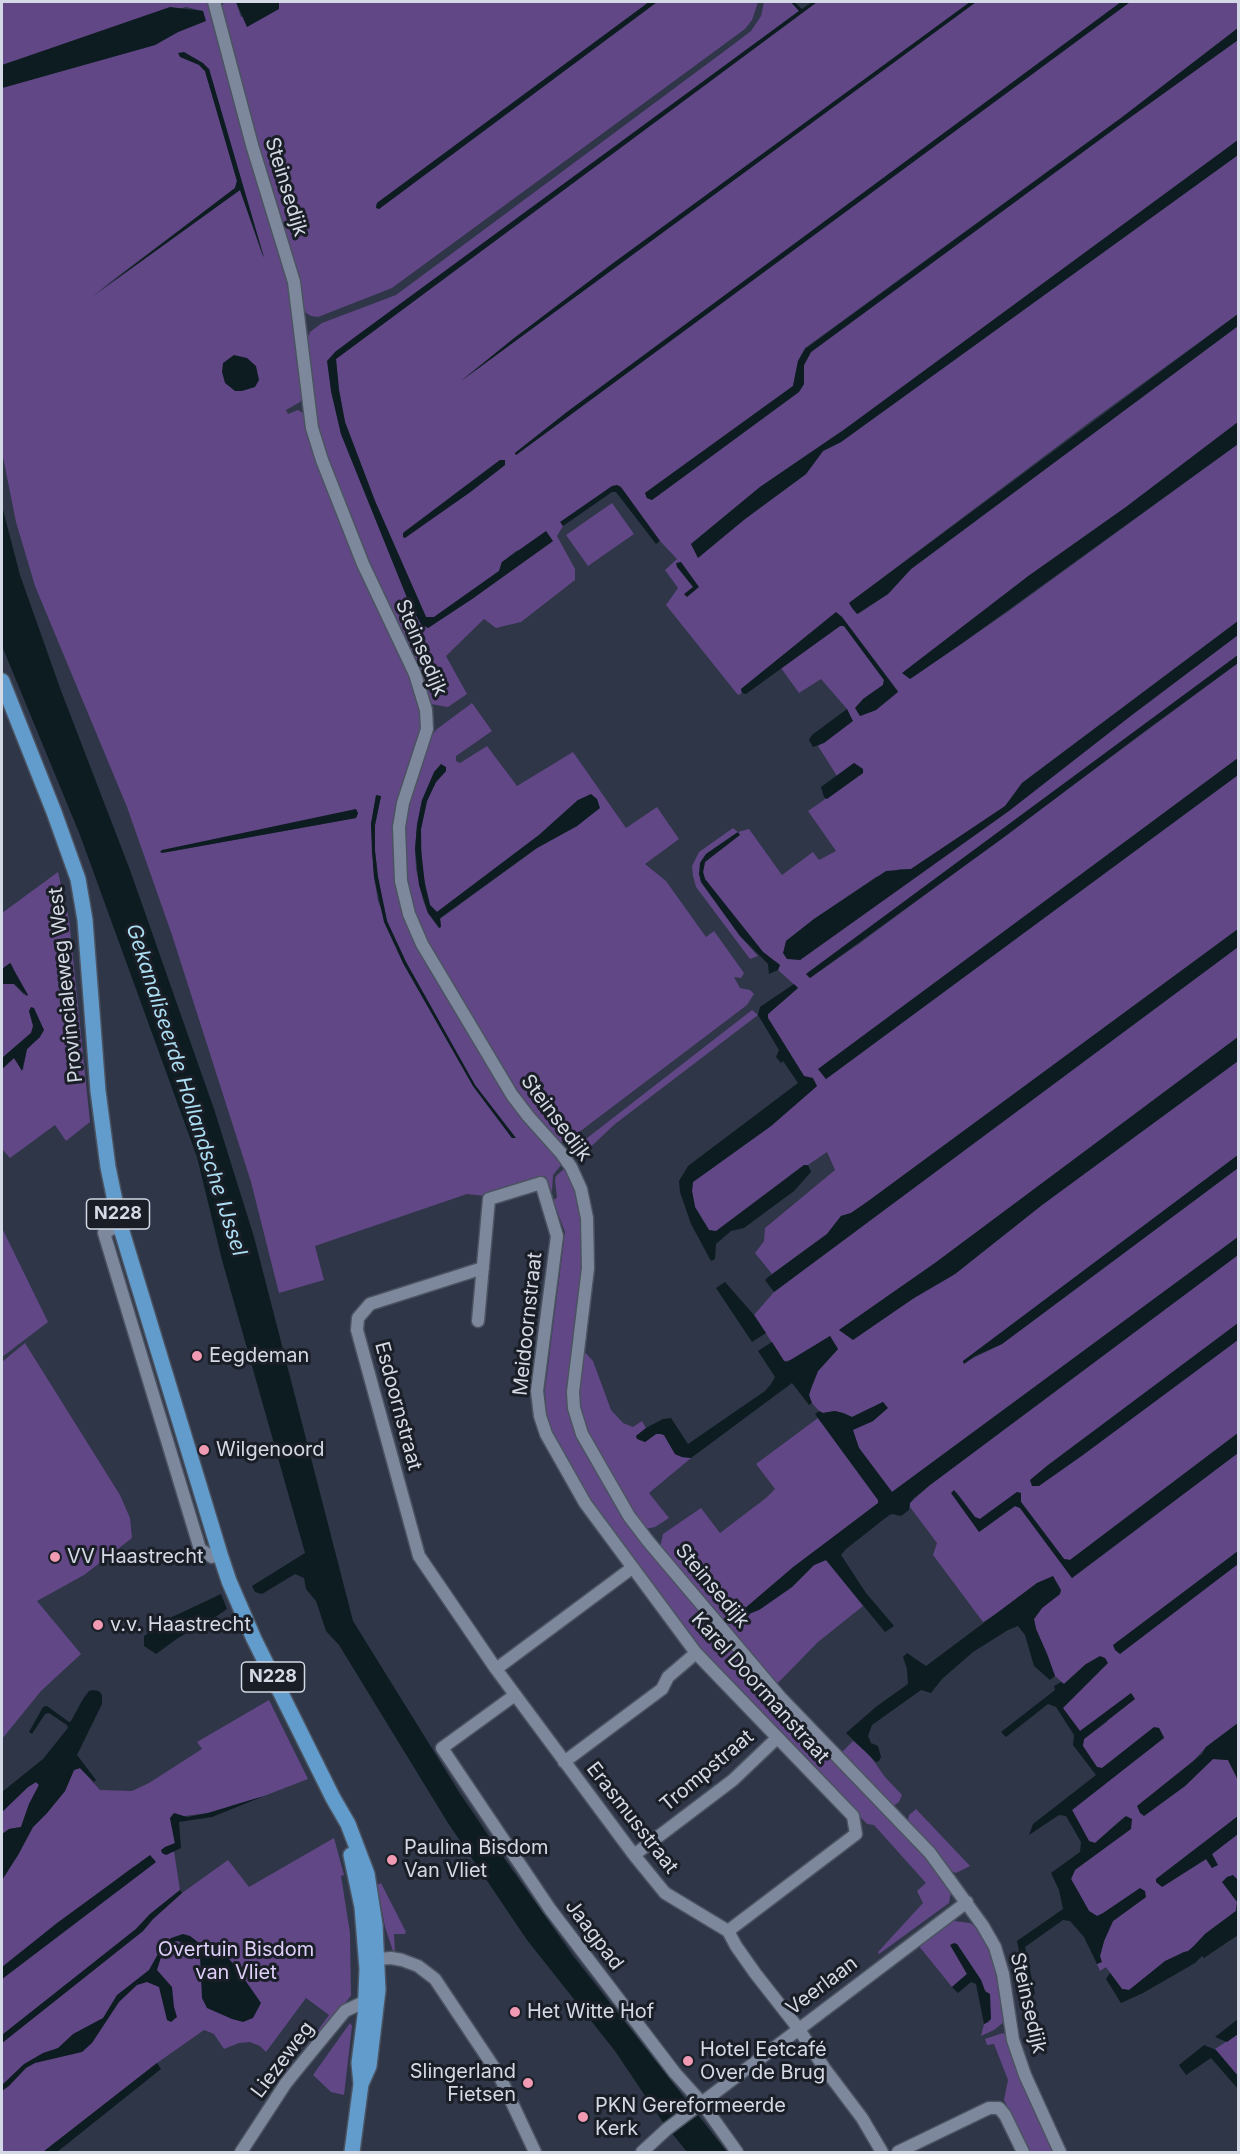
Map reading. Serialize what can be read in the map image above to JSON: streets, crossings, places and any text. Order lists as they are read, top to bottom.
{
  "streets": {
    "main road": ["Provincialeweg West", "N228"],
    "street": [
      "Steinsedijk",
      "Meidoornstraat",
      "Esdoornstraat",
      "Karel Doormanstraat",
      "Trompstraat",
      "Erasmusstraat",
      "Jaagpad",
      "Veerlaan",
      "Liezeweg"
    ]
  },
  "crossings": [
    ["Steinsedijk", "Veerlaan"],
    ["Provincialeweg West", "N228"],
    ["N228", "Liezeweg"],
    ["Meidoornstraat", "Esdoornstraat"],
    ["Meidoornstraat", "Karel Doormanstraat"],
    ["Esdoornstraat", "Erasmusstraat"],
    ["Karel Doormanstraat", "Trompstraat"],
    ["Karel Doormanstraat", "Erasmusstraat"],
    ["Trompstraat", "Erasmusstraat"],
    ["Erasmusstraat", "Jaagpad"],
    ["Erasmusstraat", "Veerlaan"],
    ["Jaagpad", "Veerlaan"]
  ],
  "water": ["Gekanaliseerde Hollandsche IJssel"],
  "parks": ["Overtuin Bisdom van Vliet"],
  "places": [
    "Eegdeman",
    "Wilgenoord",
    "VV Haastrecht",
    "v.v. Haastrecht",
    "Paulina Bisdom Van Vliet",
    "Het Witte Hof",
    "Hotel Eetcafé Over de Brug",
    "Slingerland Fietsen",
    "PKN Gereformeerde Kerk"
  ]
}
